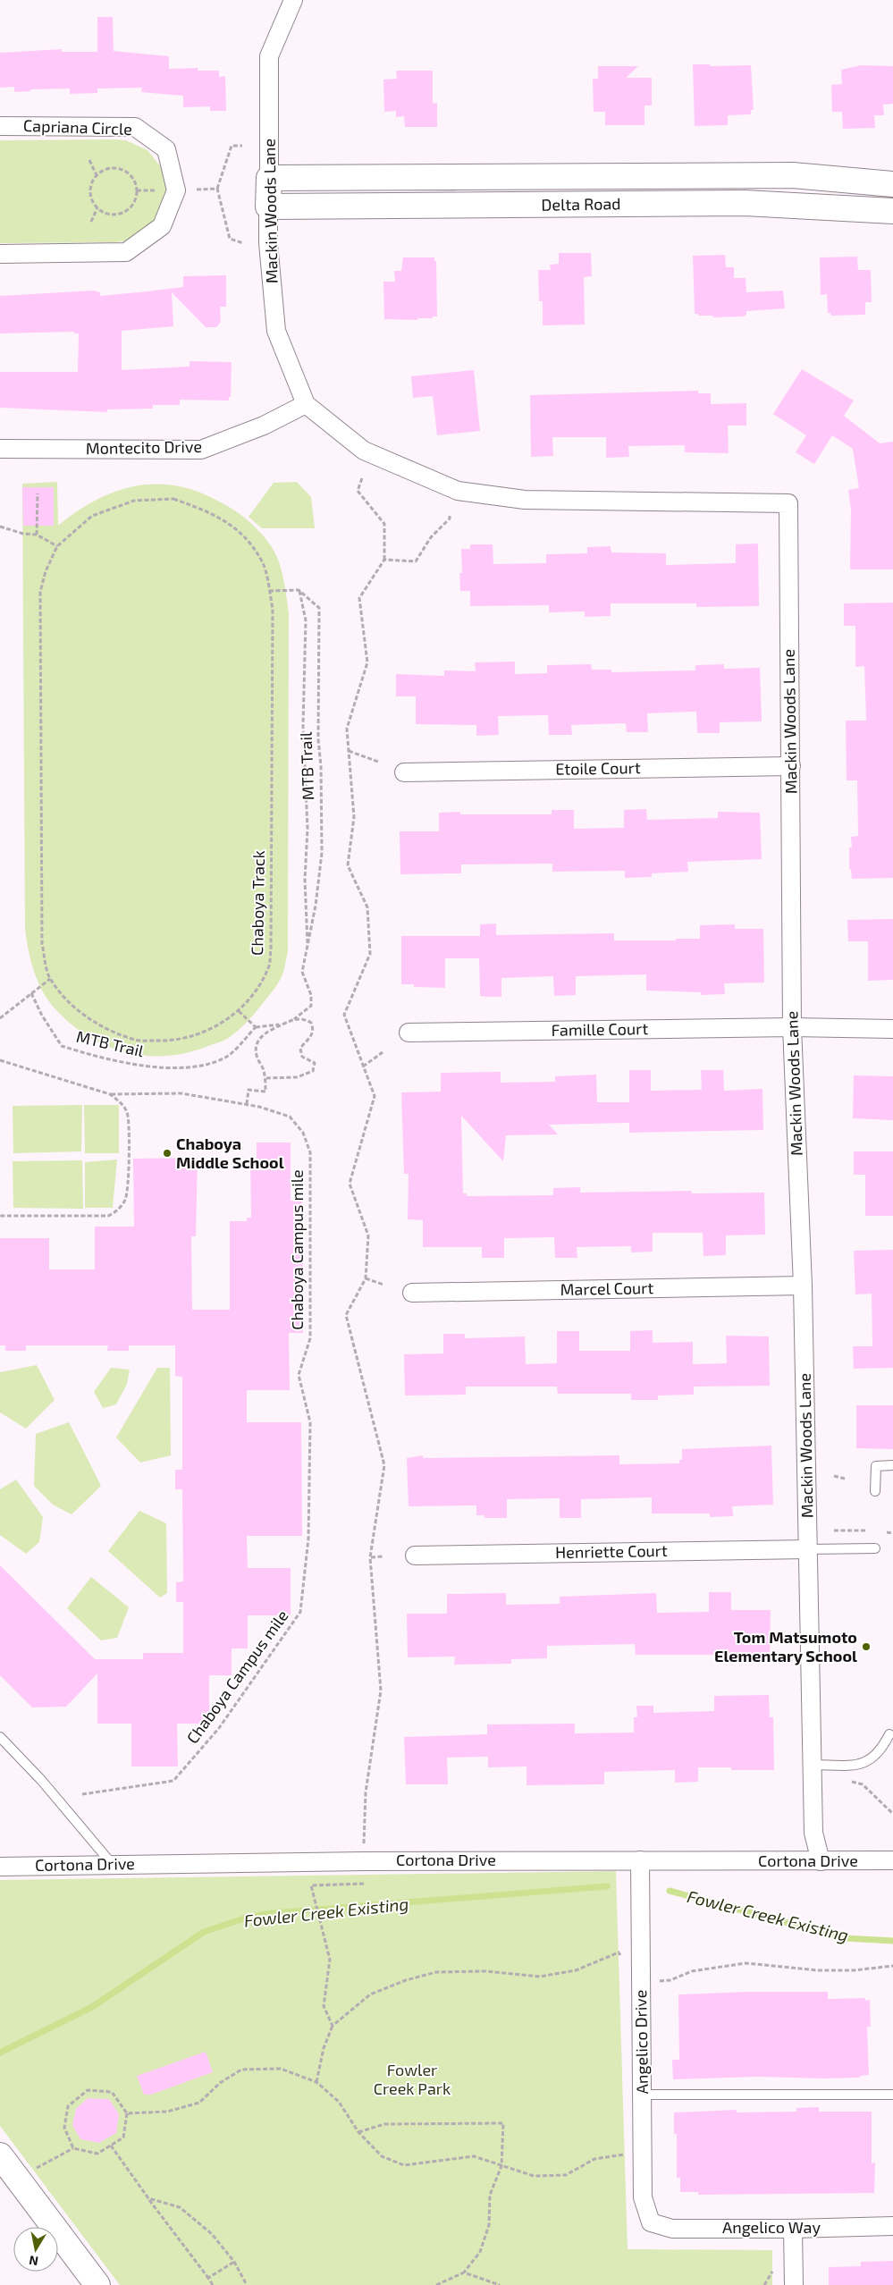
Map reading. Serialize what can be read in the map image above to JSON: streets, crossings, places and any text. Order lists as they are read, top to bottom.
{
  "streets": {
    "street": [
      "Capriana Circle",
      "Delta Road",
      "Mackin Woods Lane",
      "Montecito Drive",
      "Etoile Court",
      "Famille Court",
      "Marcel Court",
      "Henriette Court",
      "Cortona Drive",
      "Angelico Drive",
      "Angelico Way"
    ],
    "path": ["MTB Trail", "Chaboya Track", "Chaboya Campus mile"]
  },
  "crossings": [
    ["Delta Road", "Mackin Woods Lane"],
    ["Mackin Woods Lane", "Montecito Drive"],
    ["Mackin Woods Lane", "Etoile Court"],
    ["Mackin Woods Lane", "Famille Court"],
    ["Mackin Woods Lane", "Marcel Court"],
    ["Mackin Woods Lane", "Henriette Court"],
    ["Mackin Woods Lane", "Cortona Drive"],
    ["Cortona Drive", "Angelico Drive"],
    ["Angelico Drive", "Angelico Way"]
  ],
  "water": ["Fowler Creek Existing"],
  "parks": ["Fowler Creek Park"],
  "places": ["Chaboya Middle School", "Tom Matsumoto Elementary School"],
  "north": "bottom"
}
